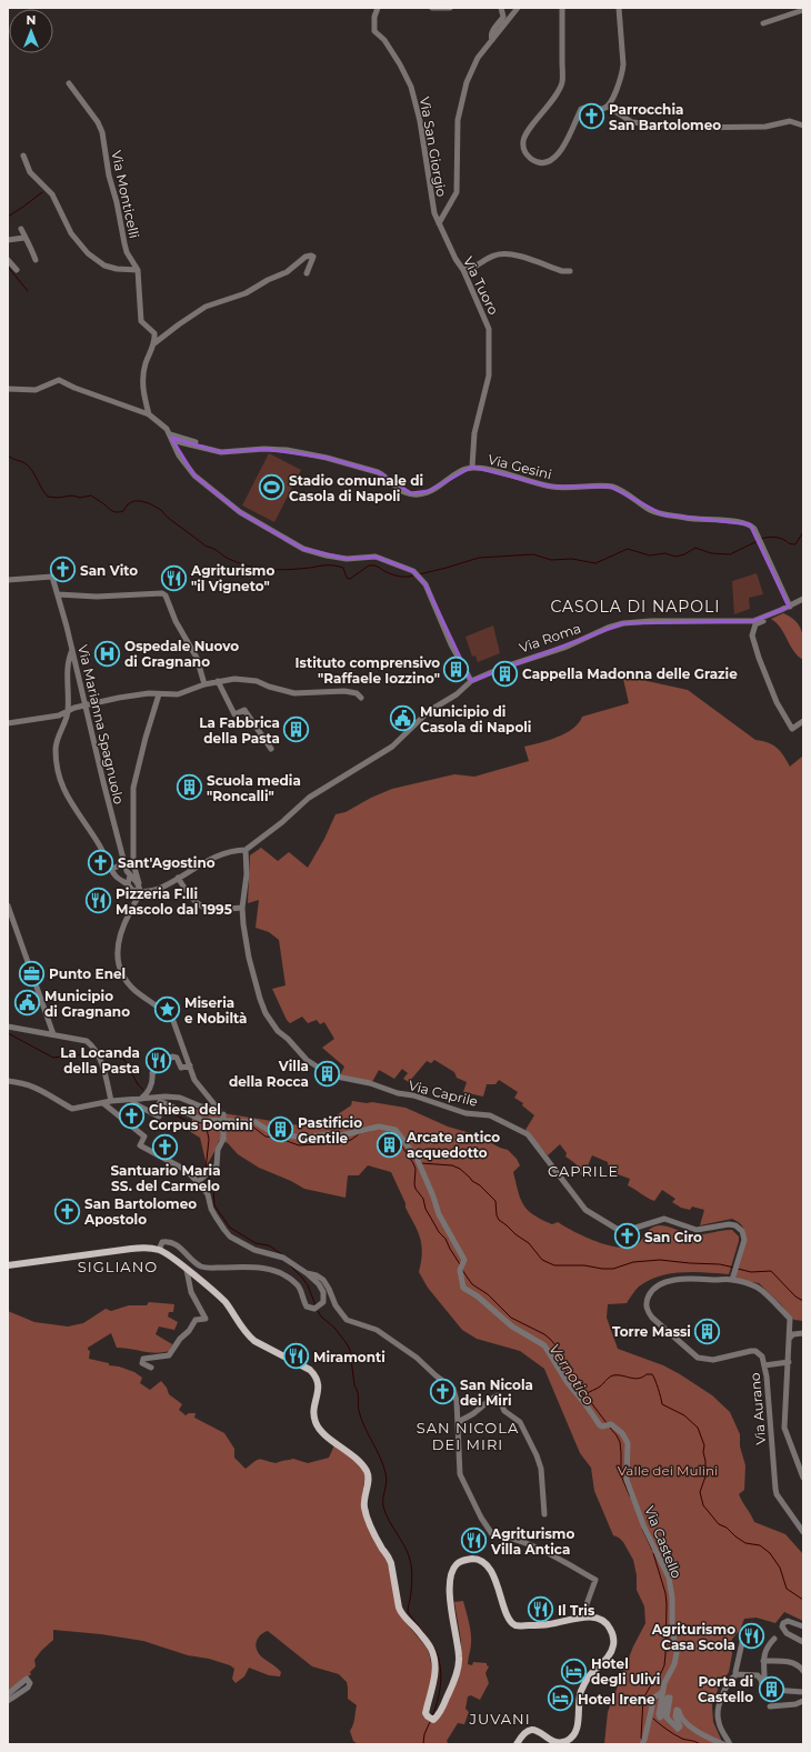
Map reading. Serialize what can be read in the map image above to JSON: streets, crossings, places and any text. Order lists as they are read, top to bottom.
{
  "streets": {
    "street": [
      "Via San Giorgio",
      "Via Monticelli",
      "Via Tuoro",
      "Via Gesini",
      "Via Roma",
      "Via Marianna Spagnuolo",
      "Via Caprile",
      "Via Aurano",
      "Via Castello"
    ]
  },
  "crossings": [
    ["Via San Giorgio", "Via Tuoro"],
    ["Via Tuoro", "Via Gesini"],
    ["Via Gesini", "Via Roma"],
    ["Via Caprile", "Via Aurano"]
  ],
  "districts": [
    "CASOLA DI NAPOLI",
    "CAPRILE",
    "SIGLIANO",
    "SAN NICOLA DEI MIRI",
    "JUVANI"
  ],
  "water": ["Vernotico"],
  "parks": ["Valle dei Mulini"],
  "places": {
    "church": [
      "Parrocchia San Bartolomeo",
      "San Vito",
      "Sant'Agostino",
      "Chiesa del Corpus Domini",
      "Santuario Maria SS. del Carmelo",
      "San Bartolomeo Apostolo",
      "San Ciro",
      "San Nicola dei Miri"
    ],
    "sports": ["Stadio comunale di Casola di Napoli"],
    "restaurant": [
      "Agriturismo \"il Vigneto\"",
      "Pizzeria F.lli Mascolo dal 1995",
      "La Locanda della Pasta",
      "Miramonti",
      "Agriturismo Villa Antica",
      "Il Tris",
      "Agriturismo Casa Scola"
    ],
    "hospital": ["Ospedale Nuovo di Gragnano"],
    "building": [
      "Istituto comprensivo \"Raffaele Iozzino\"",
      "Cappella Madonna delle Grazie",
      "La Fabbrica della Pasta",
      "Scuola media \"Roncalli\"",
      "Villa della Rocca",
      "Pastificio Gentile",
      "Arcate antico acquedotto",
      "Torre Massi",
      "Porta di Castello"
    ],
    "public building": ["Municipio di Casola di Napoli", "Municipio di Gragnano"],
    "office": ["Punto Enel"],
    "place": ["Miseria e Nobiltà"],
    "hotel": ["Hotel degli Ulivi", "Hotel Irene"]
  },
  "north": "top"
}
